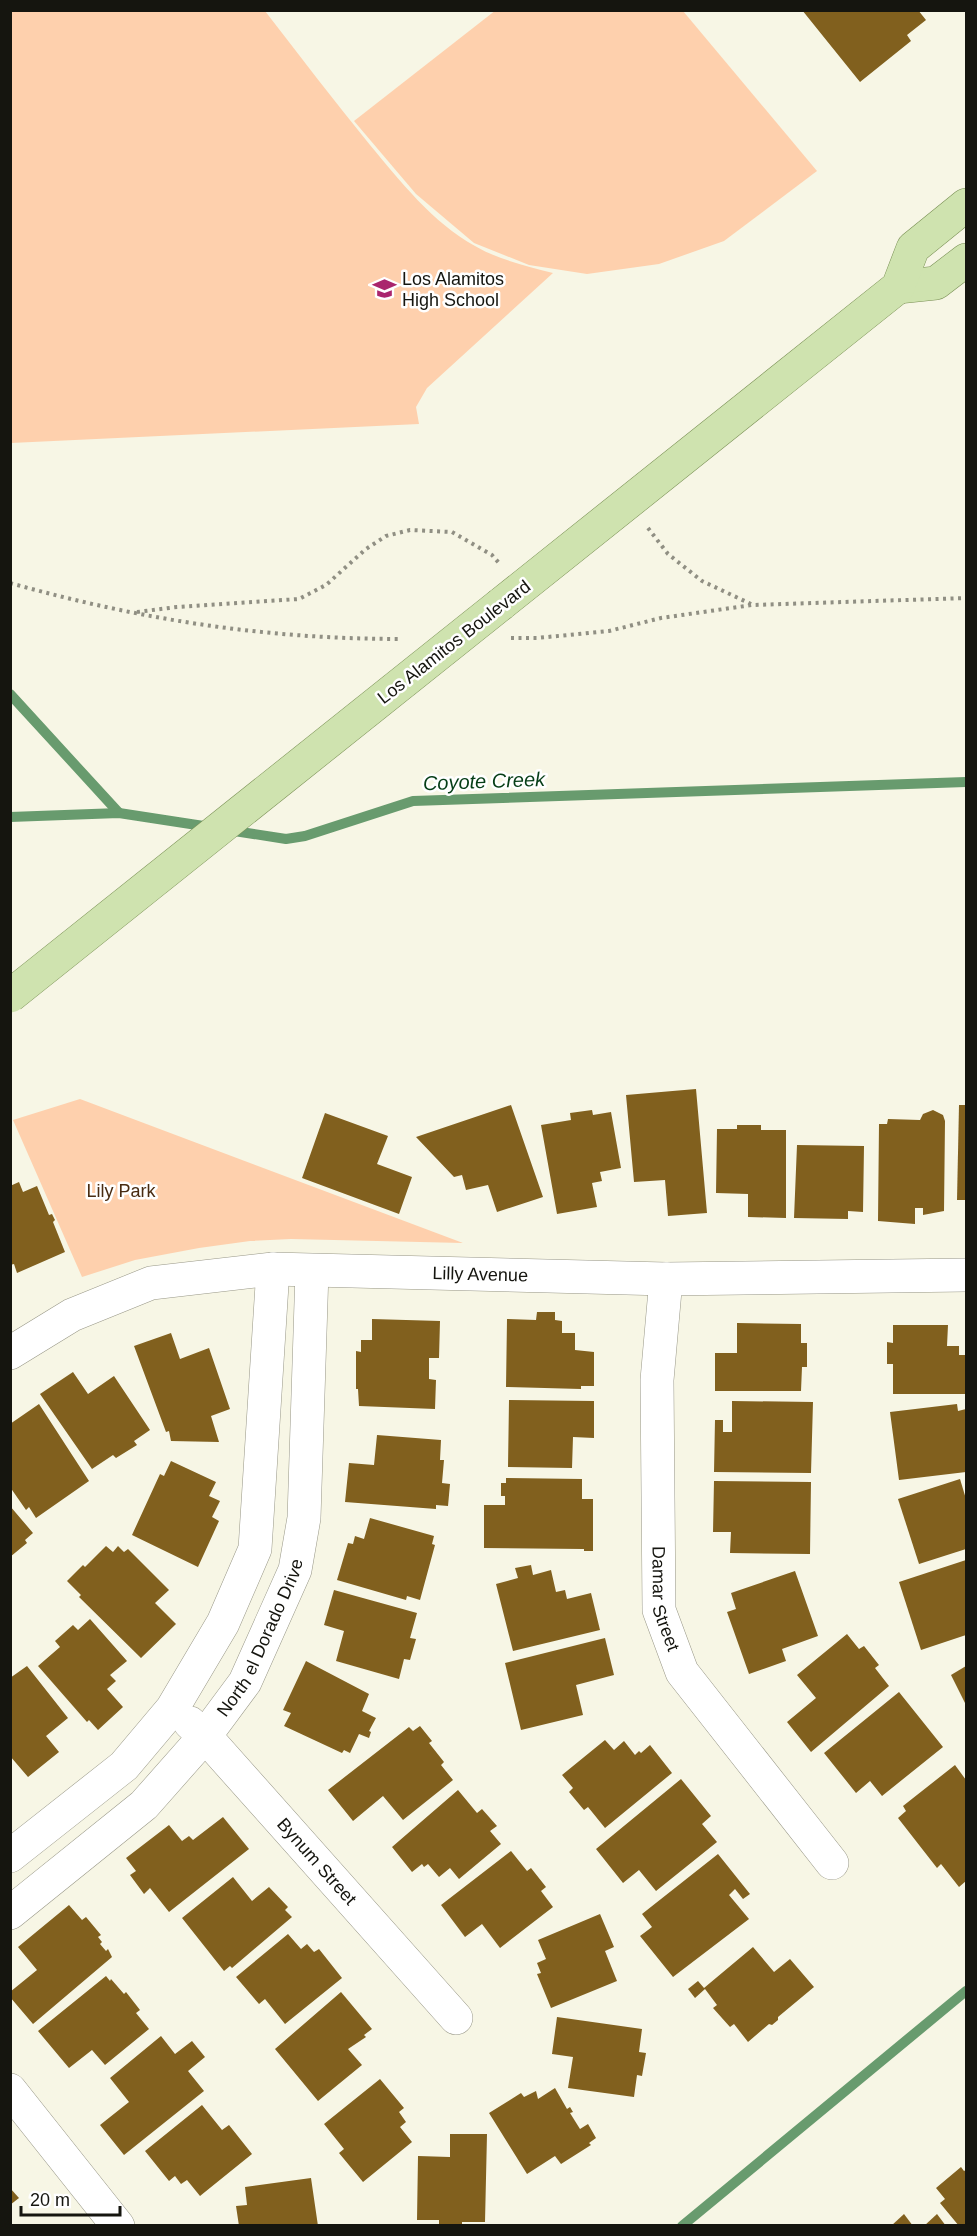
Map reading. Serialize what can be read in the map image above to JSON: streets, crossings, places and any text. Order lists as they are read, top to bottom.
{
  "streets": {
    "main road": ["Los Alamitos Boulevard"],
    "street": [
      "Lilly Avenue",
      "Damar Street",
      "North el Dorado Drive",
      "Bynum Street"
    ]
  },
  "crossings": [
    ["Lilly Avenue", "Damar Street"],
    ["Lilly Avenue", "North el Dorado Drive"],
    ["North el Dorado Drive", "Bynum Street"]
  ],
  "water": ["Coyote Creek"],
  "parks": ["Lily Park"],
  "places": {
    "school or university": ["Los Alamitos High School"]
  },
  "scale_bar": "20 m"
}
